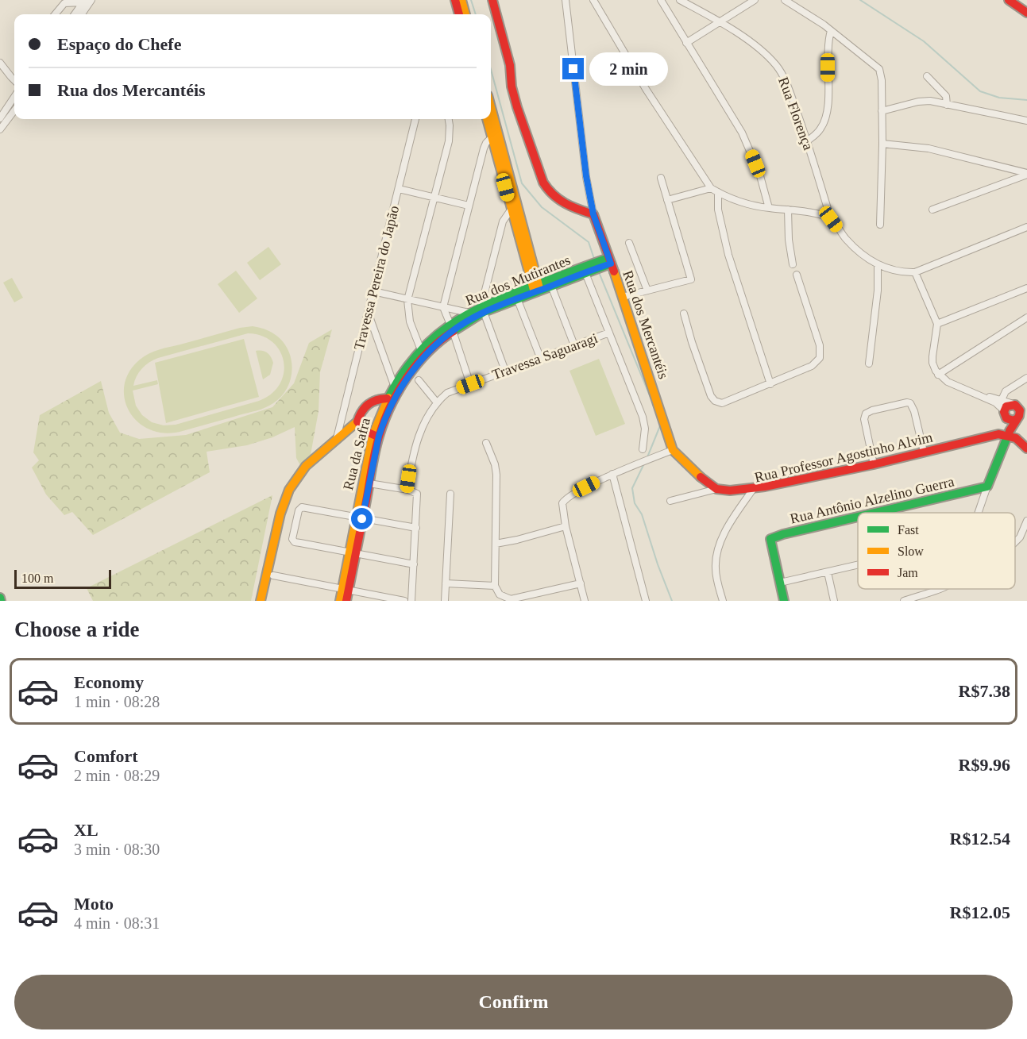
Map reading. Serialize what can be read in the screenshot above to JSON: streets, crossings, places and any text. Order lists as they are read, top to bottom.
{
  "streets": {
    "street": [
      "Rua Florença",
      "Travessa Pereira do Japão",
      "Rua dos Mutirantes",
      "Rua dos Mercantéis",
      "Travessa Saguaragi",
      "Rua da Safra",
      "Rua Professor Agostinho Alvim",
      "Rua Antônio Alzelino Guerra"
    ]
  },
  "crossings": [
    ["Rua dos Mutirantes", "Rua dos Mercantéis"],
    ["Rua dos Mutirantes", "Rua da Safra"]
  ],
  "legend": ["Fast", "Slow", "Jam"],
  "scale_bar": "100 m",
  "page": {
    "banner": ["Espaço do Chefe", "Rua dos Mercantéis"],
    "bubble": "2 min",
    "scale": "100 m",
    "heading": "Choose a ride",
    "list": [
      {
        "name": "Economy",
        "note": "1 min · 08:28",
        "value": "R$7.38"
      },
      {
        "name": "Comfort",
        "note": "2 min · 08:29",
        "value": "R$9.96"
      },
      {
        "name": "XL",
        "note": "3 min · 08:30",
        "value": "R$12.54"
      },
      {
        "name": "Moto",
        "note": "4 min · 08:31",
        "value": "R$12.05"
      }
    ],
    "buttons": "Confirm"
  }
}
